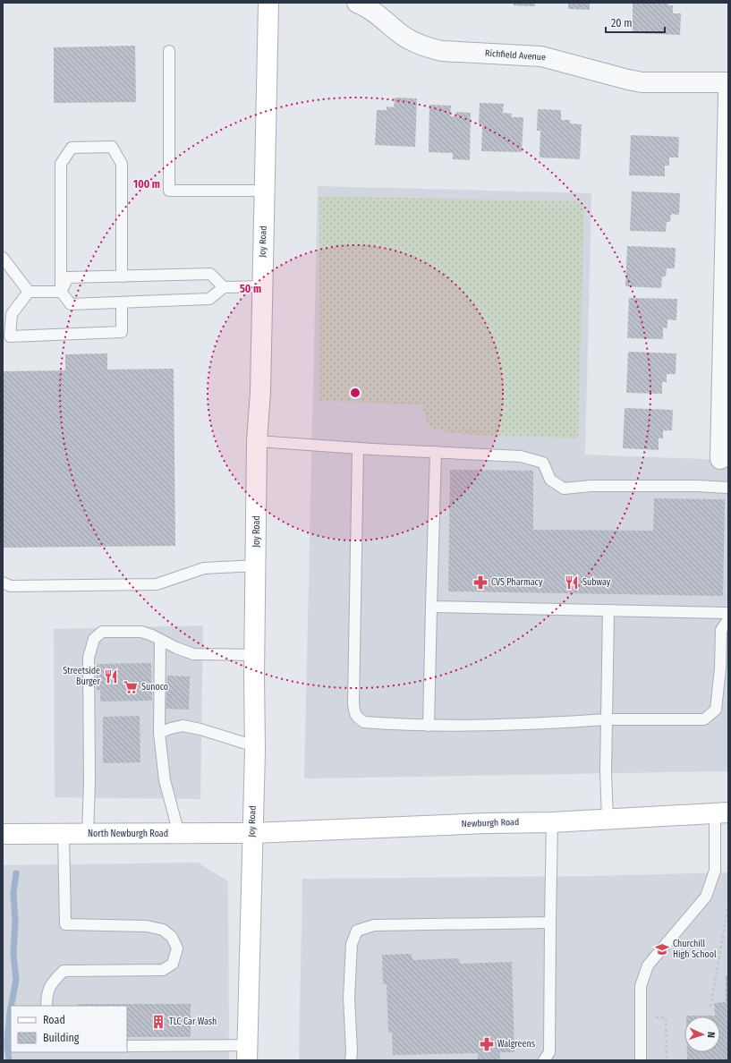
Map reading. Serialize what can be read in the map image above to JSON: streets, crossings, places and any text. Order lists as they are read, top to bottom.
{
  "streets": {
    "street": [
      "Richfield Avenue",
      "Joy Road",
      "Newburgh Road",
      "North Newburgh Road"
    ]
  },
  "crossings": [
    ["Joy Road", "Newburgh Road"],
    ["Joy Road", "North Newburgh Road"],
    ["Newburgh Road", "North Newburgh Road"]
  ],
  "places": {
    "pharmacy": ["CVS Pharmacy", "Walgreens"],
    "restaurant": ["Subway", "Streetside Burger"],
    "supermarket": ["Sunoco"],
    "school or university": ["Churchill High School"],
    "building": ["TLC Car Wash"]
  },
  "legend": ["Road", "Building"],
  "scale_bar": "20 m",
  "north": "right",
  "rings": ["100 m", "50 m"]
}
